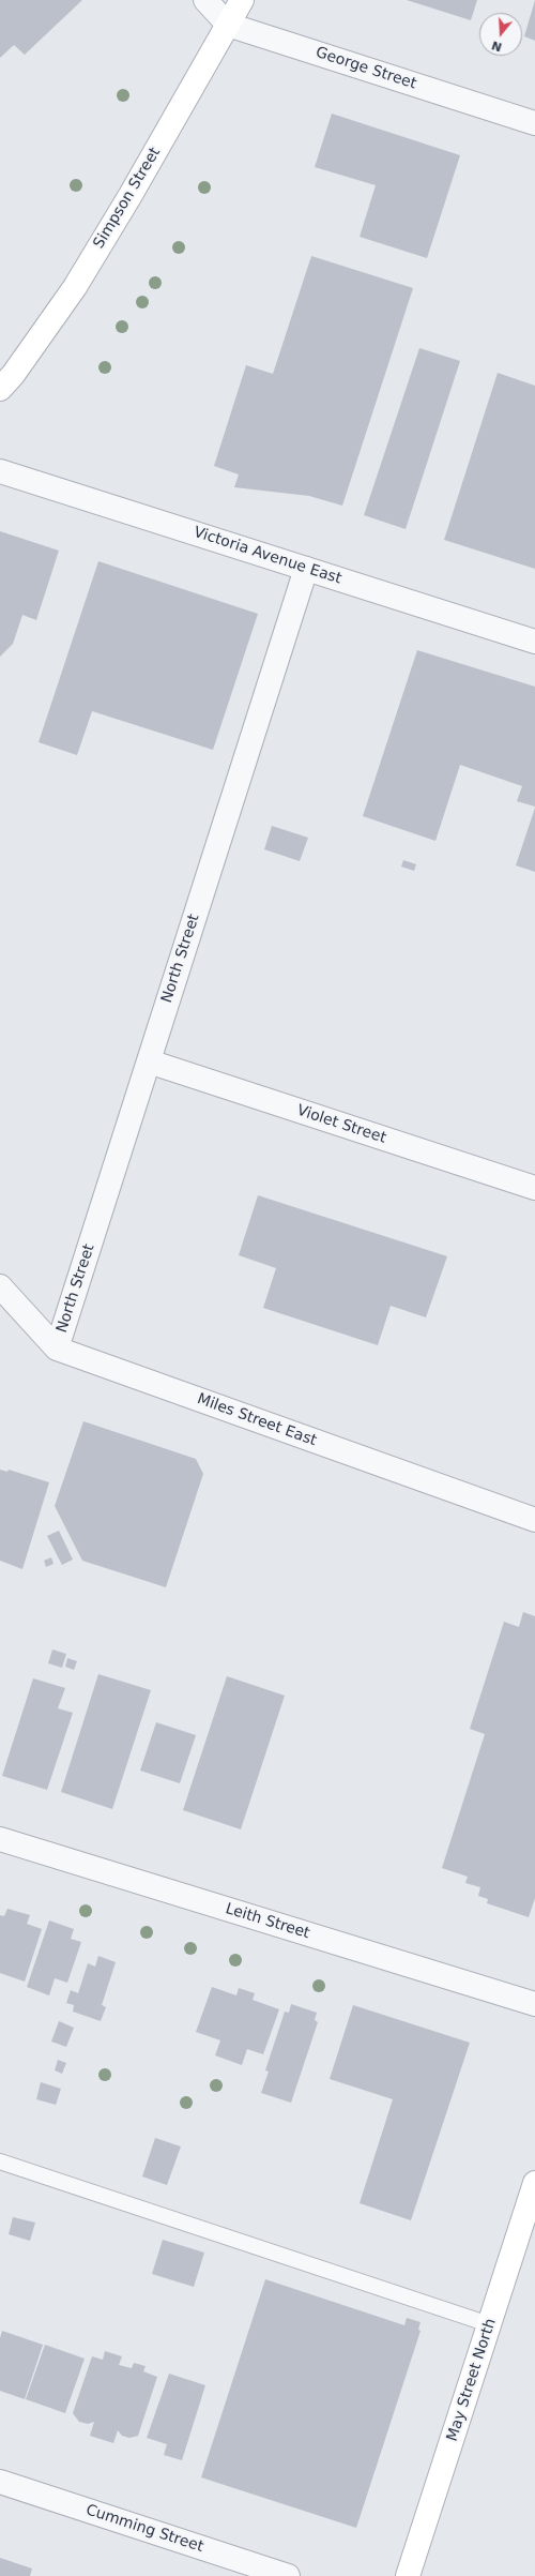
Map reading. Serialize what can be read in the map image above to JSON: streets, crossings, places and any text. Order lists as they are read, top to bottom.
{
  "streets": {
    "main road": ["Simpson Street", "May Street North"],
    "street": [
      "George Street",
      "Victoria Avenue East",
      "North Street",
      "Violet Street",
      "Miles Street East",
      "Leith Street",
      "Cumming Street"
    ]
  },
  "crossings": [
    ["George Street", "Simpson Street"],
    ["Victoria Avenue East", "North Street"],
    ["North Street", "Violet Street"],
    ["North Street", "Miles Street East"]
  ],
  "north": "bottom"
}
